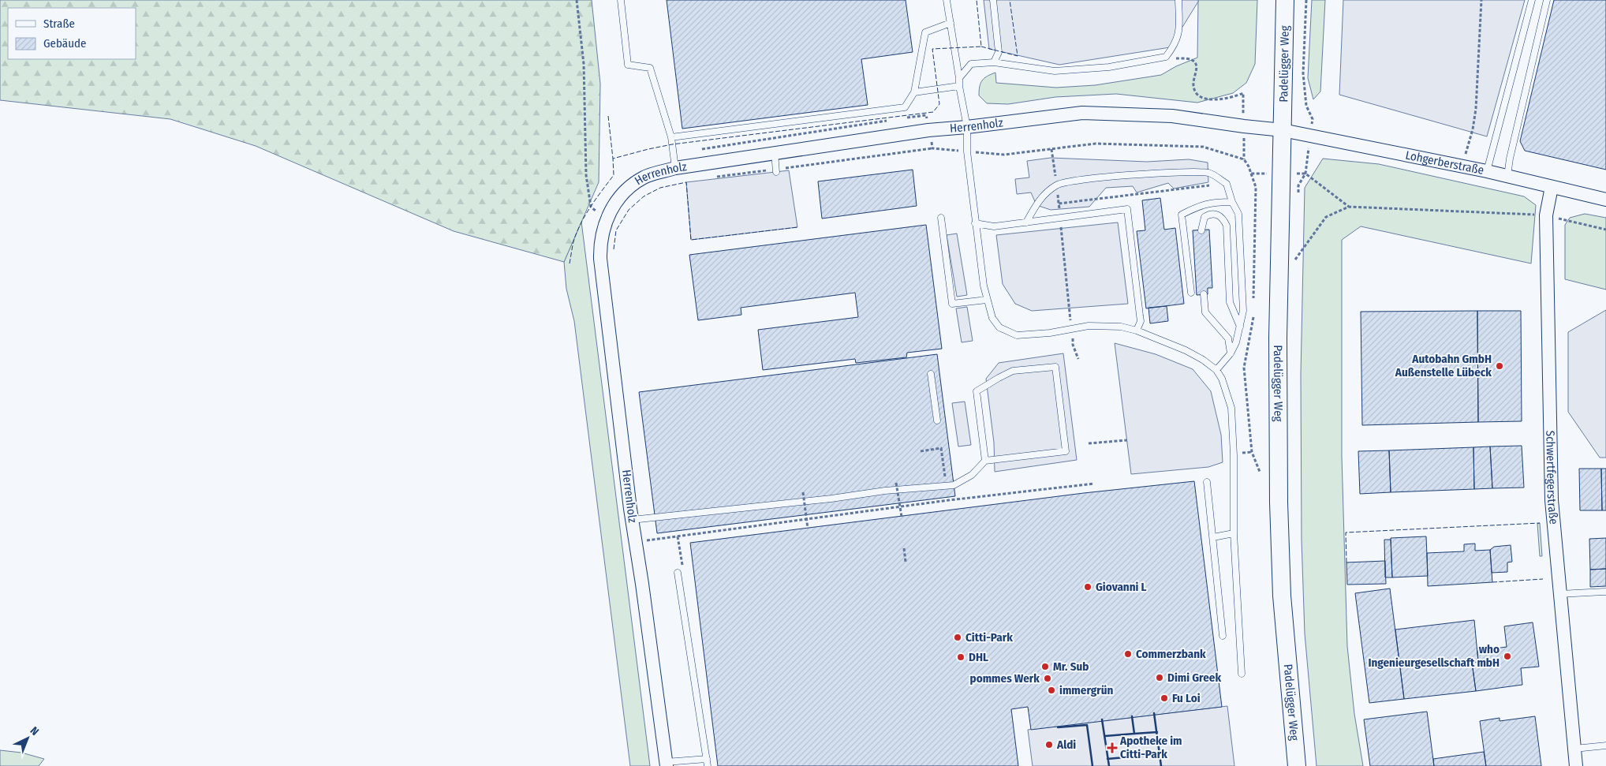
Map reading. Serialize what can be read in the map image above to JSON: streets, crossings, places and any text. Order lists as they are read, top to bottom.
{
  "streets": {
    "main road": ["Padelügger Weg"],
    "street": ["Herrenholz", "Lohgerberstraße", "Schwertfegerstraße"]
  },
  "crossings": [
    ["Padelügger Weg", "Herrenholz"],
    ["Padelügger Weg", "Lohgerberstraße"],
    ["Herrenholz", "Lohgerberstraße"],
    ["Lohgerberstraße", "Schwertfegerstraße"]
  ],
  "places": {
    "other": [
      "Autobahn GmbH Außenstelle Lübeck",
      "Giovanni L",
      "Citti-Park",
      "Commerzbank",
      "who Ingenieurgesellschaft mbH",
      "DHL",
      "Mr. Sub",
      "Dimi Greek",
      "pommes Werk",
      "immergrün",
      "Fu Loi",
      "Aldi"
    ],
    "health": ["Apotheke im Citti-Park"]
  },
  "legend": ["Straße", "Gebäude"],
  "north": "top right"
}
